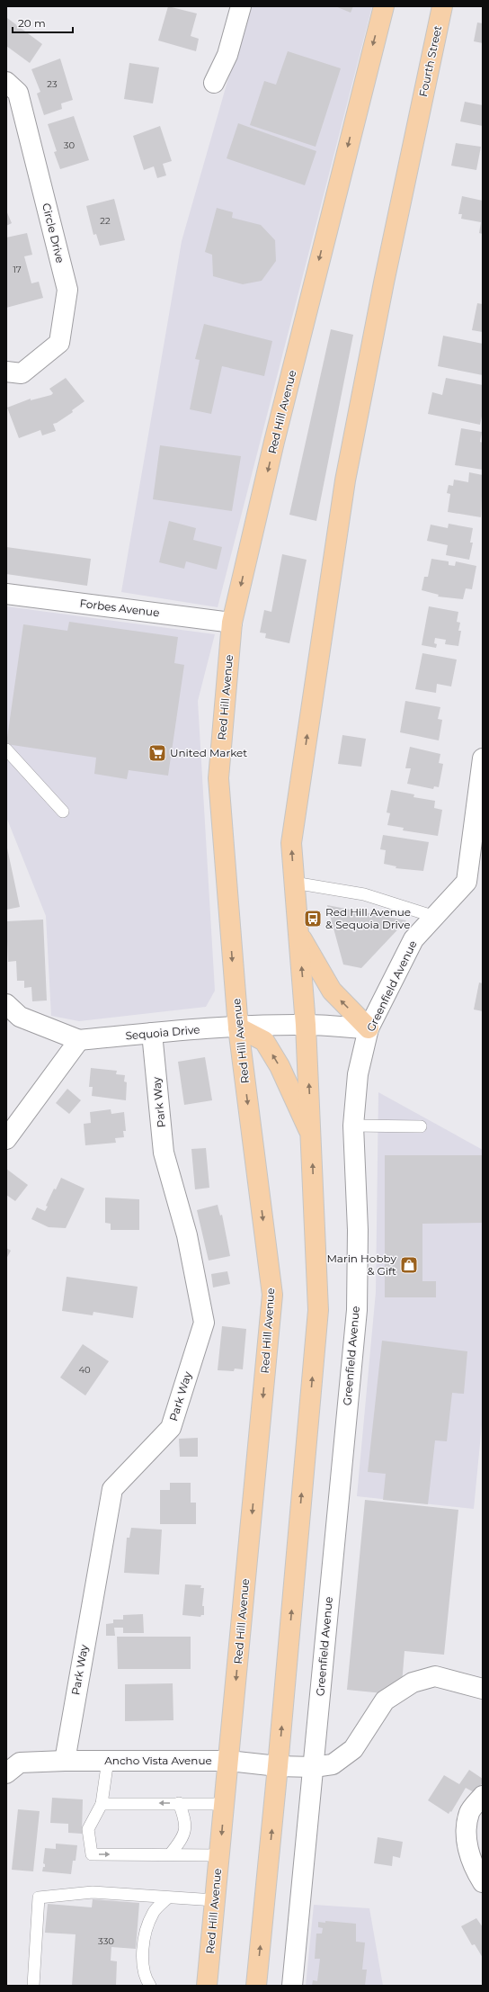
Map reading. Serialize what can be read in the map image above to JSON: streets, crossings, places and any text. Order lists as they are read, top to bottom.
{
  "streets": {
    "main road": ["Fourth Street", "Red Hill Avenue"],
    "street": [
      "Circle Drive",
      "Forbes Avenue",
      "Greenfield Avenue",
      "Sequoia Drive",
      "Park Way",
      "Ancho Vista Avenue"
    ]
  },
  "crossings": [
    ["Red Hill Avenue", "Forbes Avenue"],
    ["Red Hill Avenue", "Sequoia Drive"],
    ["Red Hill Avenue", "Ancho Vista Avenue"],
    ["Greenfield Avenue", "Sequoia Drive"],
    ["Greenfield Avenue", "Ancho Vista Avenue"],
    ["Sequoia Drive", "Park Way"],
    ["Park Way", "Ancho Vista Avenue"]
  ],
  "one_way": ["Fourth Street"],
  "places": {
    "supermarket": ["United Market"],
    "bus stop": ["Red Hill Avenue & Sequoia Drive"],
    "shop": ["Marin Hobby & Gift"]
  },
  "house_numbers": [
    "23",
    "30",
    "22",
    "17",
    "40",
    "330"
  ],
  "scale_bar": "20 m"
}
